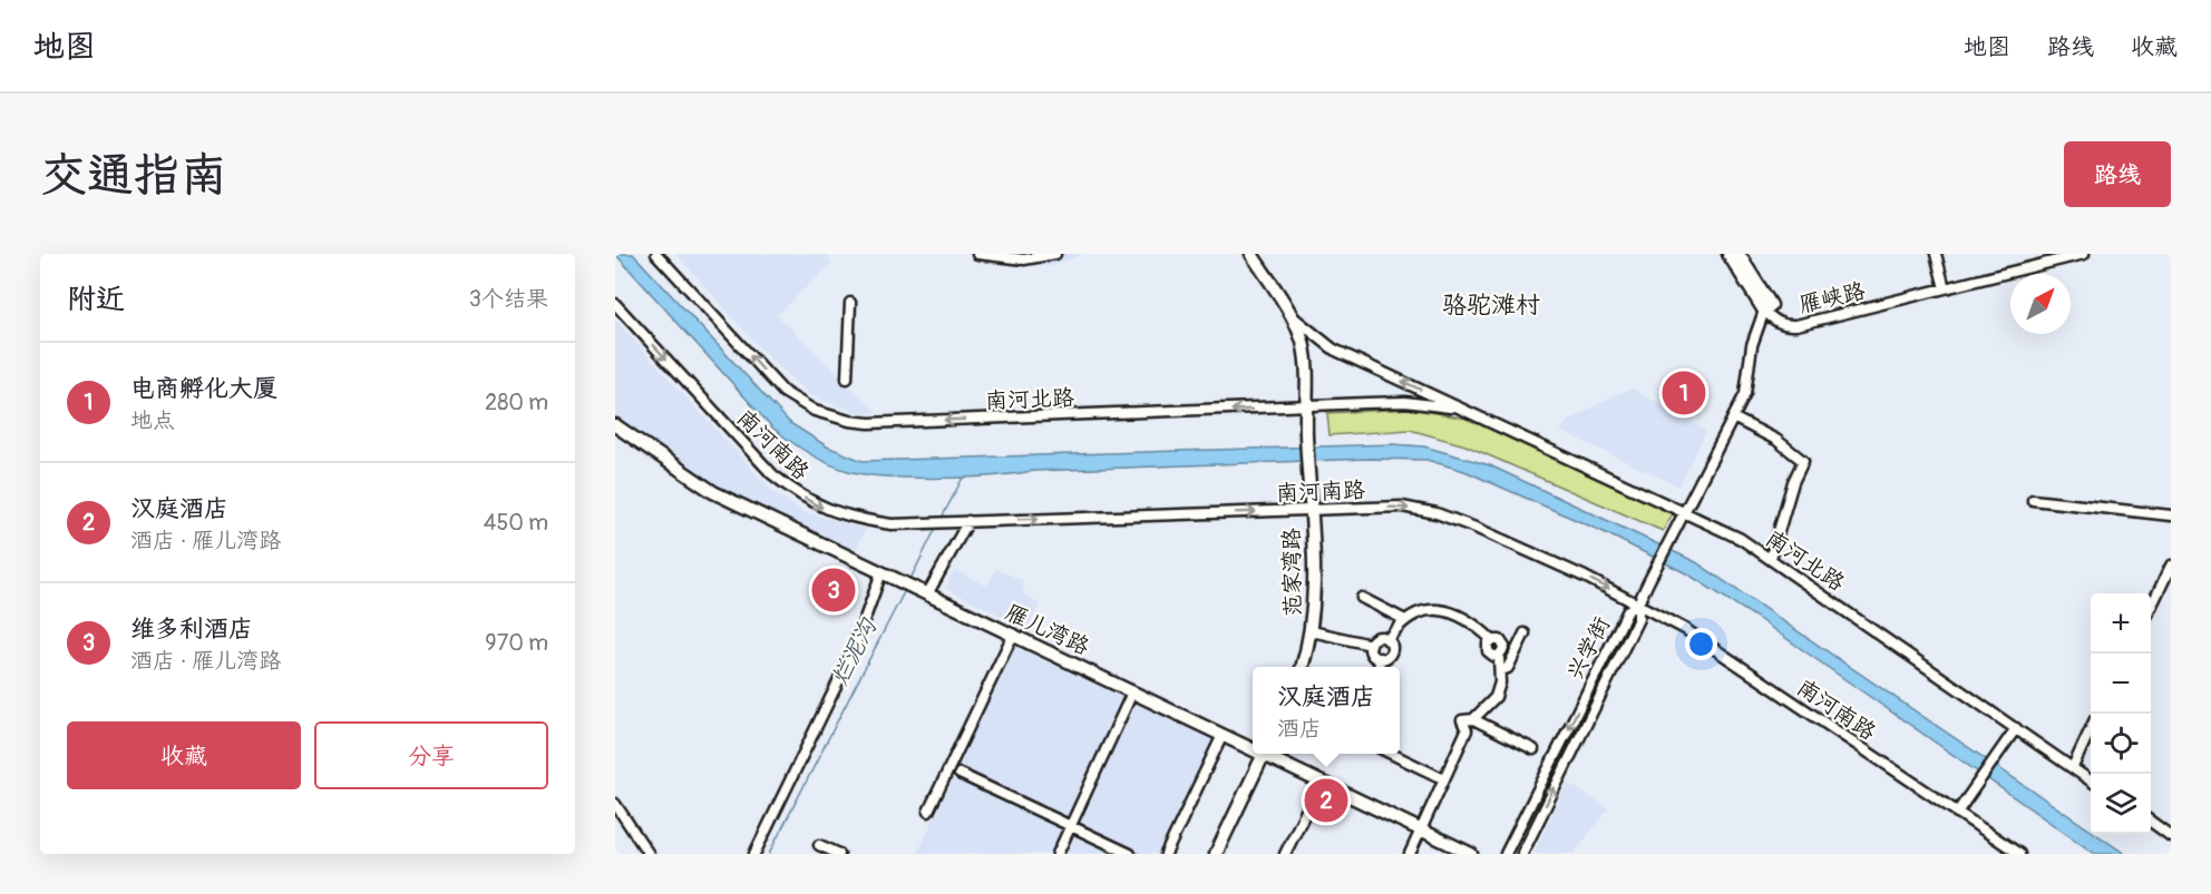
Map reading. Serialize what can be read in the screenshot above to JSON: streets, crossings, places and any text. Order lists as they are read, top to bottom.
{
  "streets": {
    "main road": ["范家湾路", "雁儿湾路"],
    "street": [
      "雁峡路",
      "南河北路",
      "南河南路",
      "兴学街"
    ]
  },
  "crossings": [
    ["南河北路", "范家湾路"],
    ["南河南路", "范家湾路"],
    ["南河南路", "兴学街"]
  ],
  "one_way": ["南河北路", "南河南路"],
  "districts": ["骆驼滩村"],
  "water": ["烂泥沟"],
  "north": "top right",
  "page": {
    "header": "地图",
    "nav": ["地图", "路线", "收藏"],
    "buttons": [
      "路线",
      ["收藏", "分享"]
    ],
    "title": "交通指南",
    "heading": ["附近", "3个结果"],
    "list": [
      {
        "mark": "1",
        "name": "电商孵化大厦",
        "note": "地点",
        "value": "280 m"
      },
      {
        "mark": "2",
        "name": "汉庭酒店",
        "note": "酒店 · 雁儿湾路",
        "value": "450 m"
      },
      {
        "mark": "3",
        "name": "维多利酒店",
        "note": "酒店 · 雁儿湾路",
        "value": "970 m"
      }
    ],
    "pins": ["1", "3", "2"],
    "map_buttons": ["+", "−"],
    "popup": ["汉庭酒店", "酒店"]
  }
}
